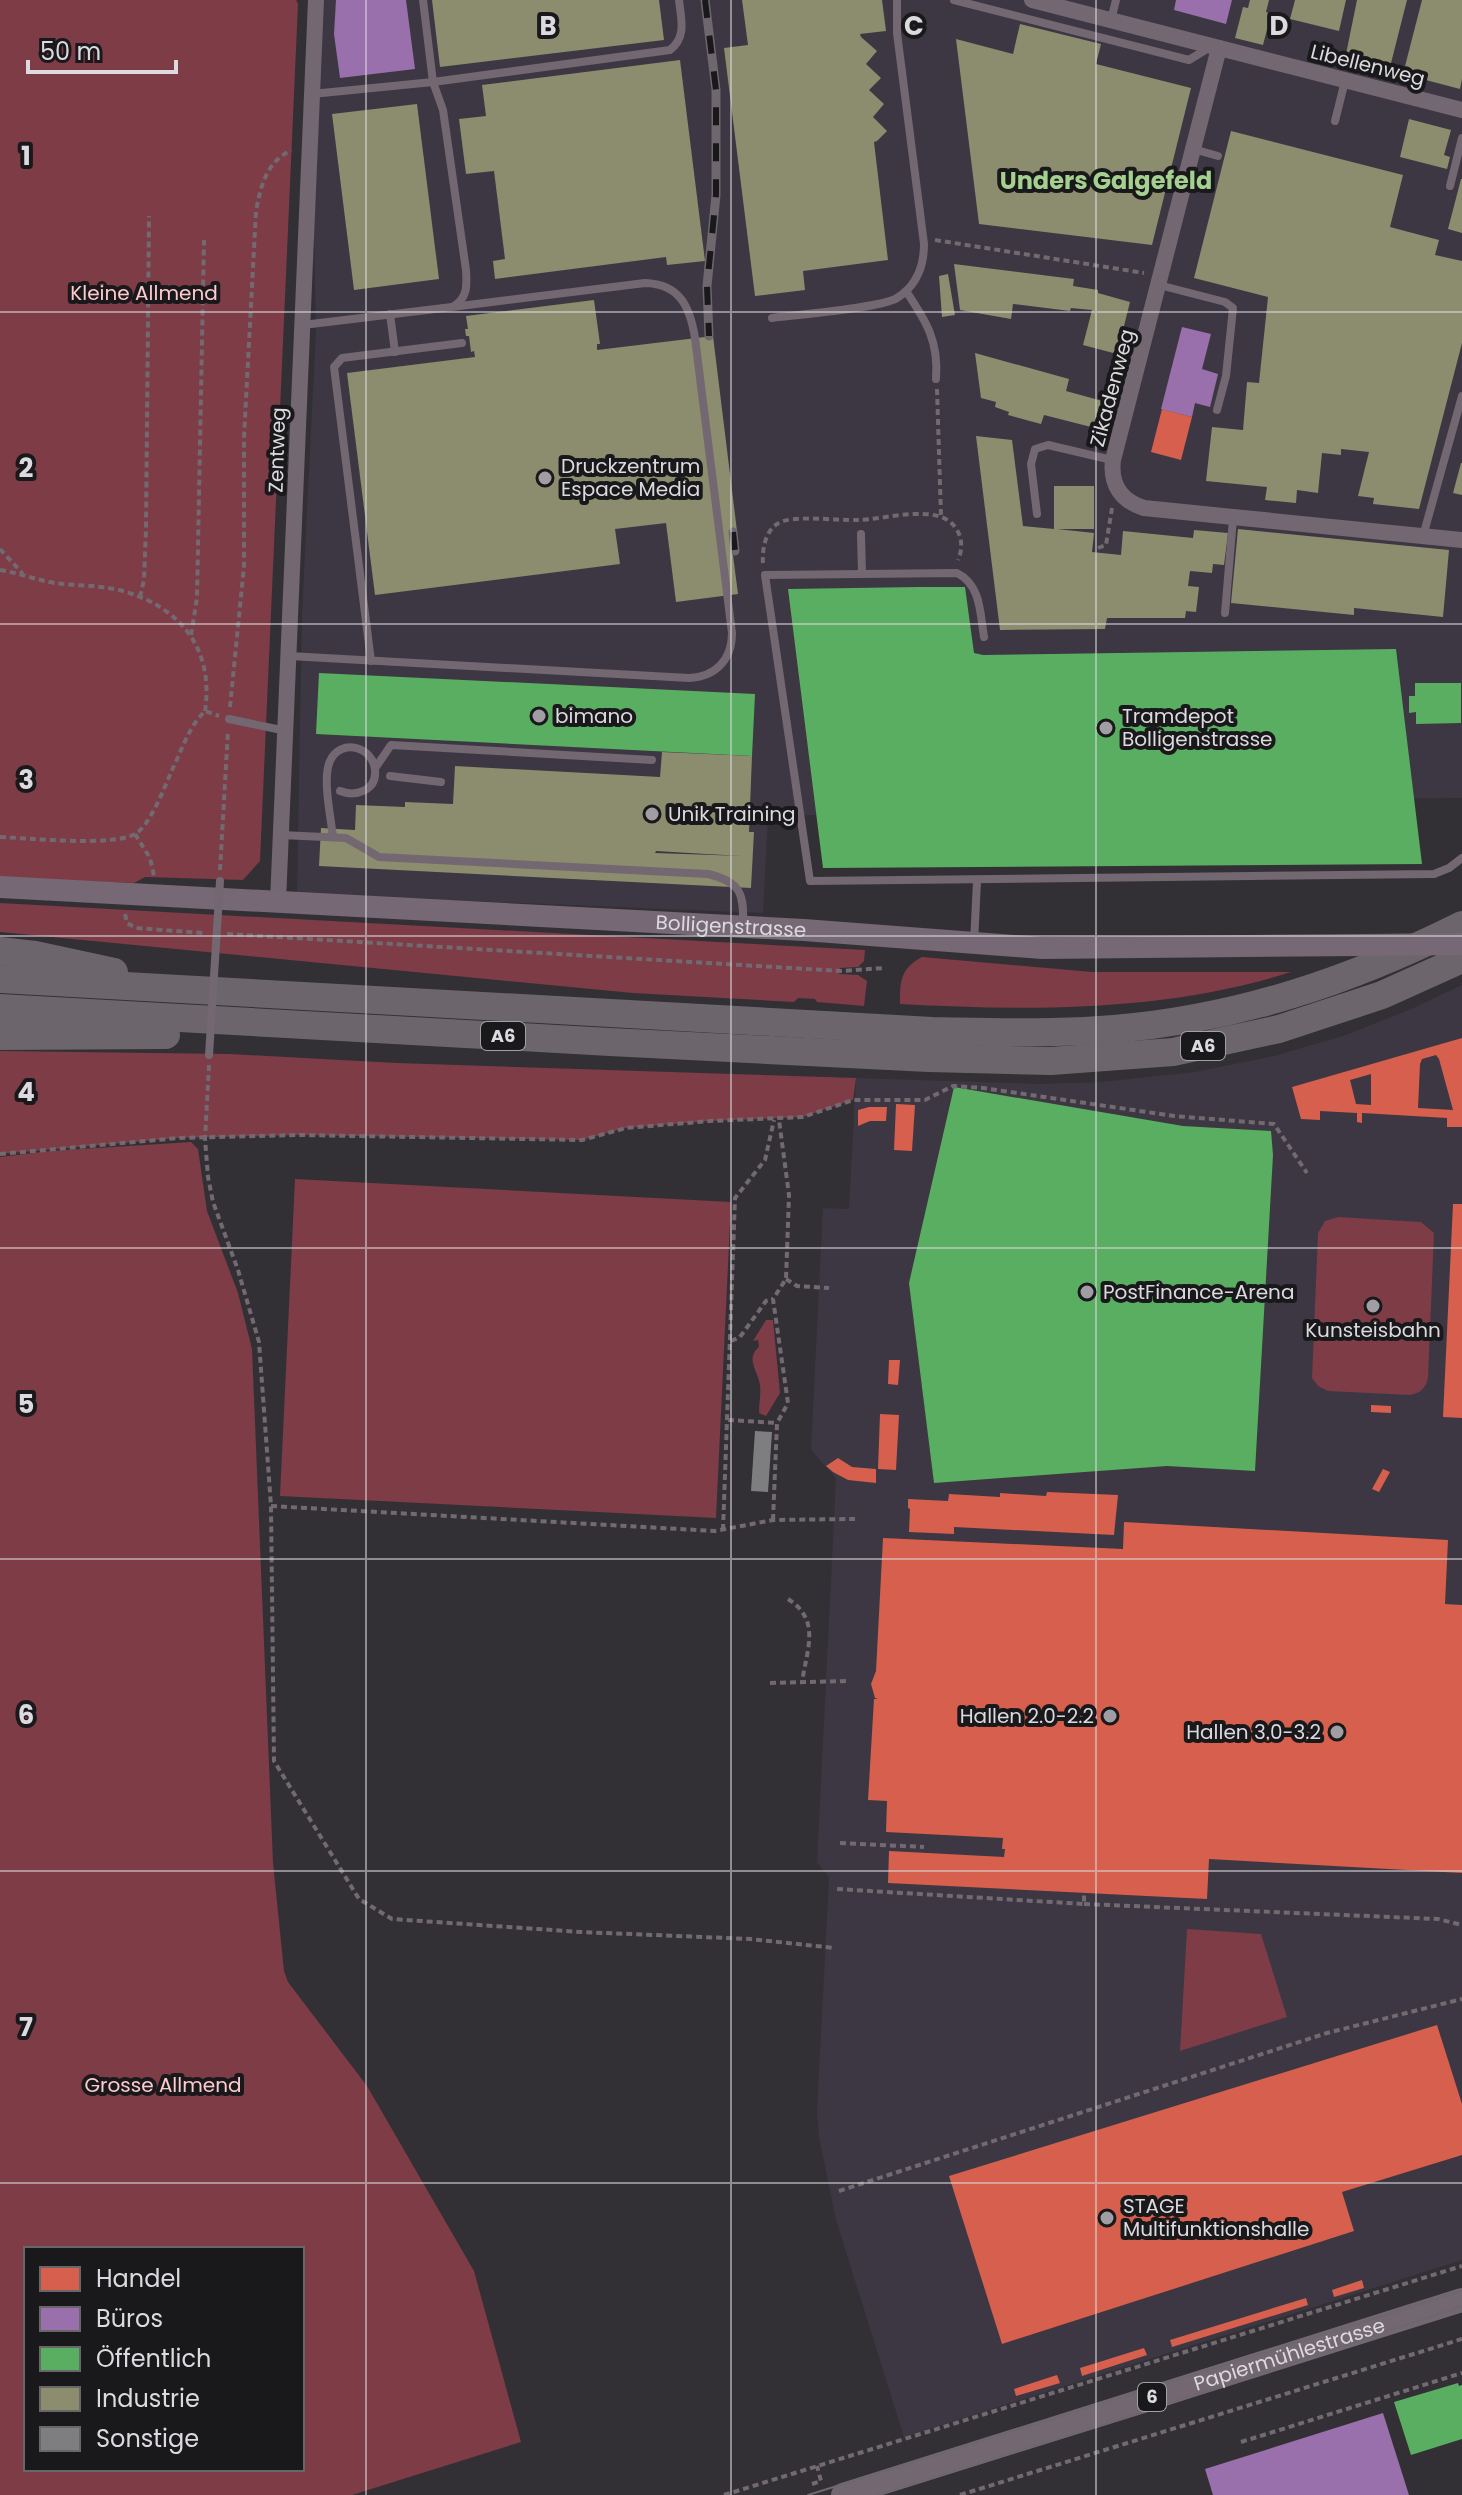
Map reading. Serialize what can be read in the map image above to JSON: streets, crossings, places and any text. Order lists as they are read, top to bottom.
{
  "streets": {
    "highway": ["A6"],
    "main road": ["Bolligenstrasse", "Papiermühlestrasse", "6"],
    "street": ["Libellenweg", "Zikadenweg", "Zentweg"]
  },
  "crossings": [
    ["Libellenweg", "Zikadenweg"],
    ["Zentweg", "Bolligenstrasse"]
  ],
  "districts": ["Unders Galgefeld"],
  "parks": ["Kleine Allmend", "Grosse Allmend"],
  "places": [
    "Druckzentrum Espace Media",
    "bimano",
    "Tramdepot Bolligenstrasse",
    "Unik Training",
    "PostFinance-Arena",
    "Kunsteisbahn",
    "Hallen 2.0-2.2",
    "Hallen 3.0-3.2",
    "STAGE Multifunktionshalle"
  ],
  "legend": [
    "Handel",
    "Büros",
    "Öffentlich",
    "Industrie",
    "Sonstige"
  ],
  "scale_bar": "50 m",
  "grid": {
    "columns": ["B", "C", "D"],
    "rows": [
      "1",
      "2",
      "3",
      "4",
      "5",
      "6",
      "7"
    ]
  }
}
